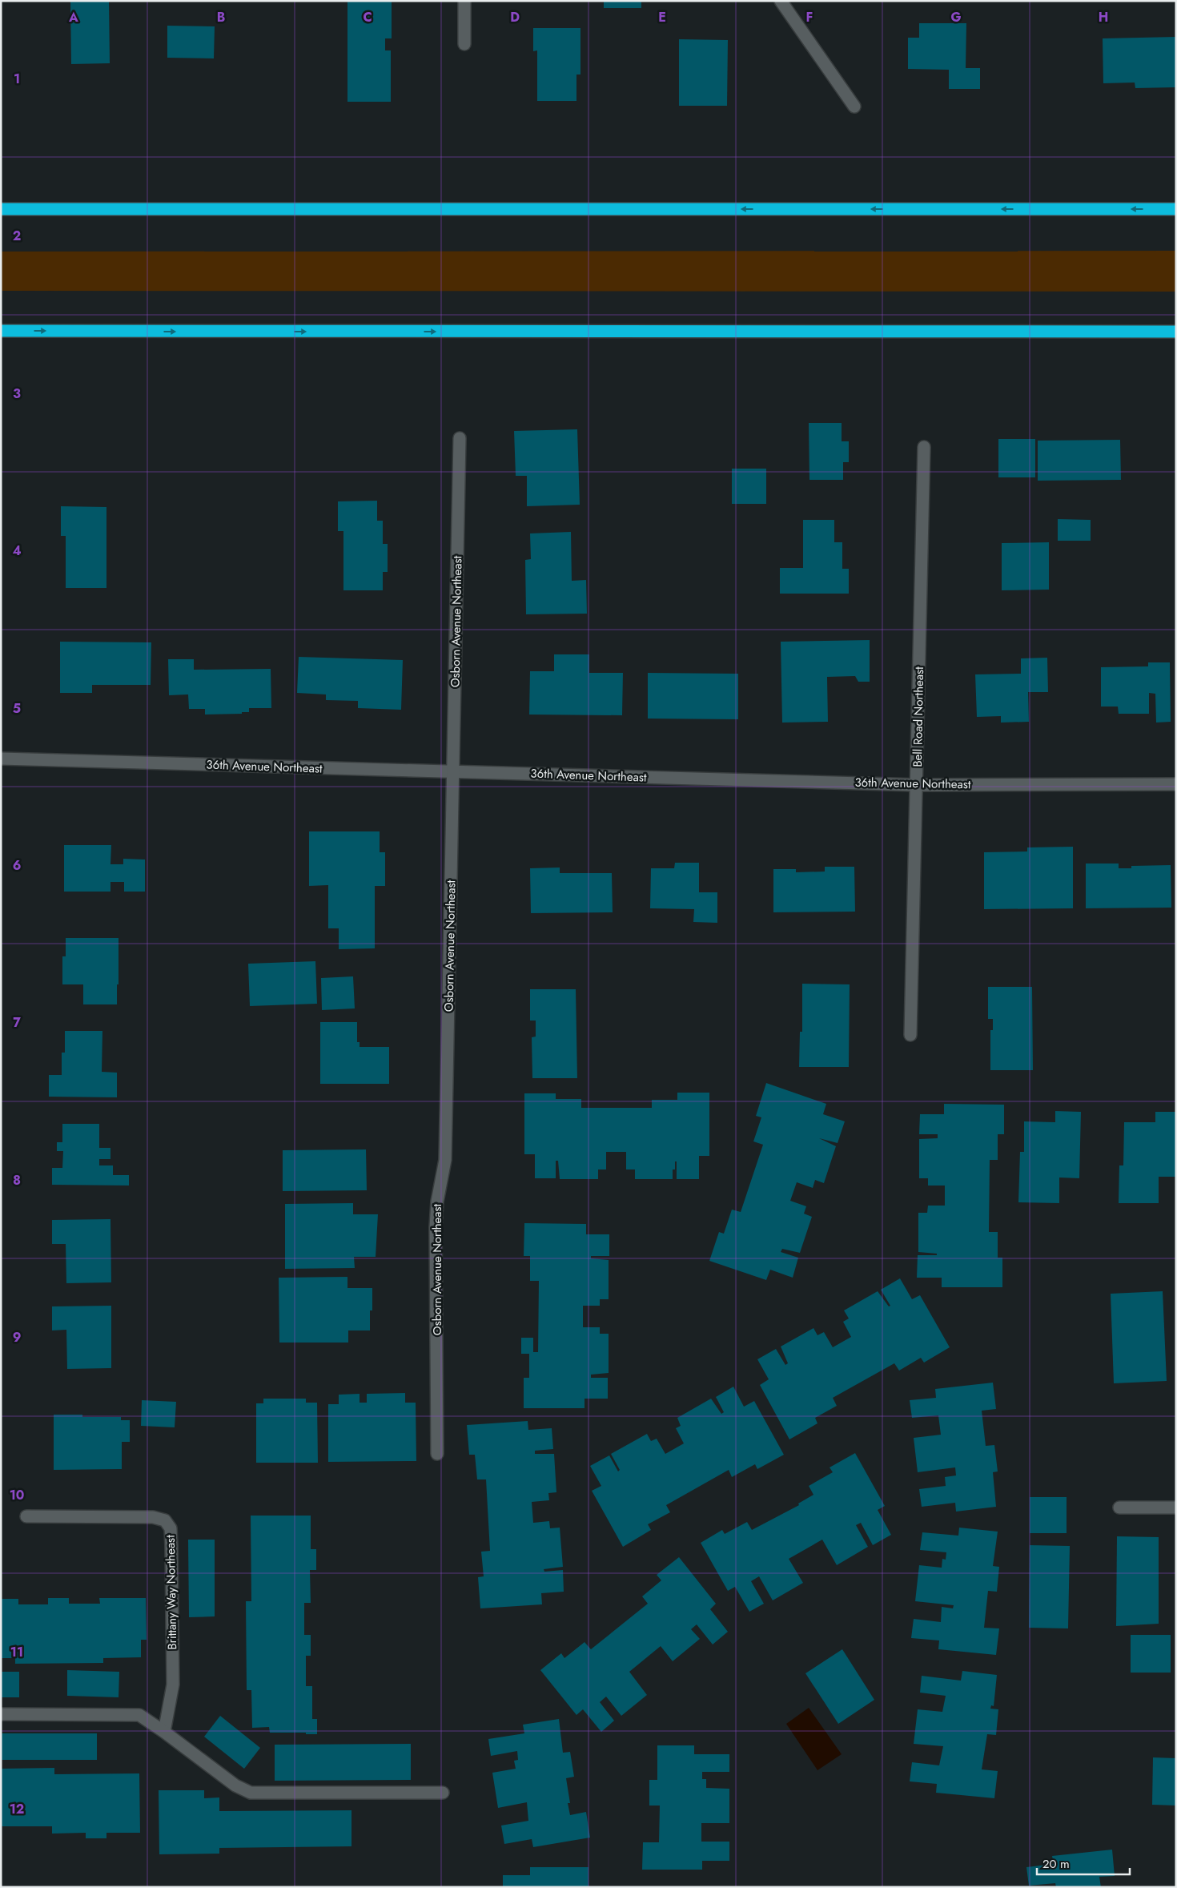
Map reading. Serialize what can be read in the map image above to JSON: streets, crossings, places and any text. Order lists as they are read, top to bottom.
{
  "streets": {
    "street": [
      "Osborn Avenue Northeast",
      "Bell Road Northeast",
      "36th Avenue Northeast",
      "Brittany Way Northeast"
    ]
  },
  "crossings": [
    ["Osborn Avenue Northeast", "36th Avenue Northeast"],
    ["Bell Road Northeast", "36th Avenue Northeast"]
  ],
  "scale_bar": "20 m",
  "grid": {
    "columns": [
      "A",
      "B",
      "C",
      "D",
      "E",
      "F",
      "G",
      "H"
    ],
    "rows": [
      "1",
      "2",
      "3",
      "4",
      "5",
      "6",
      "7",
      "8",
      "9",
      "10",
      "11",
      "12"
    ]
  }
}
